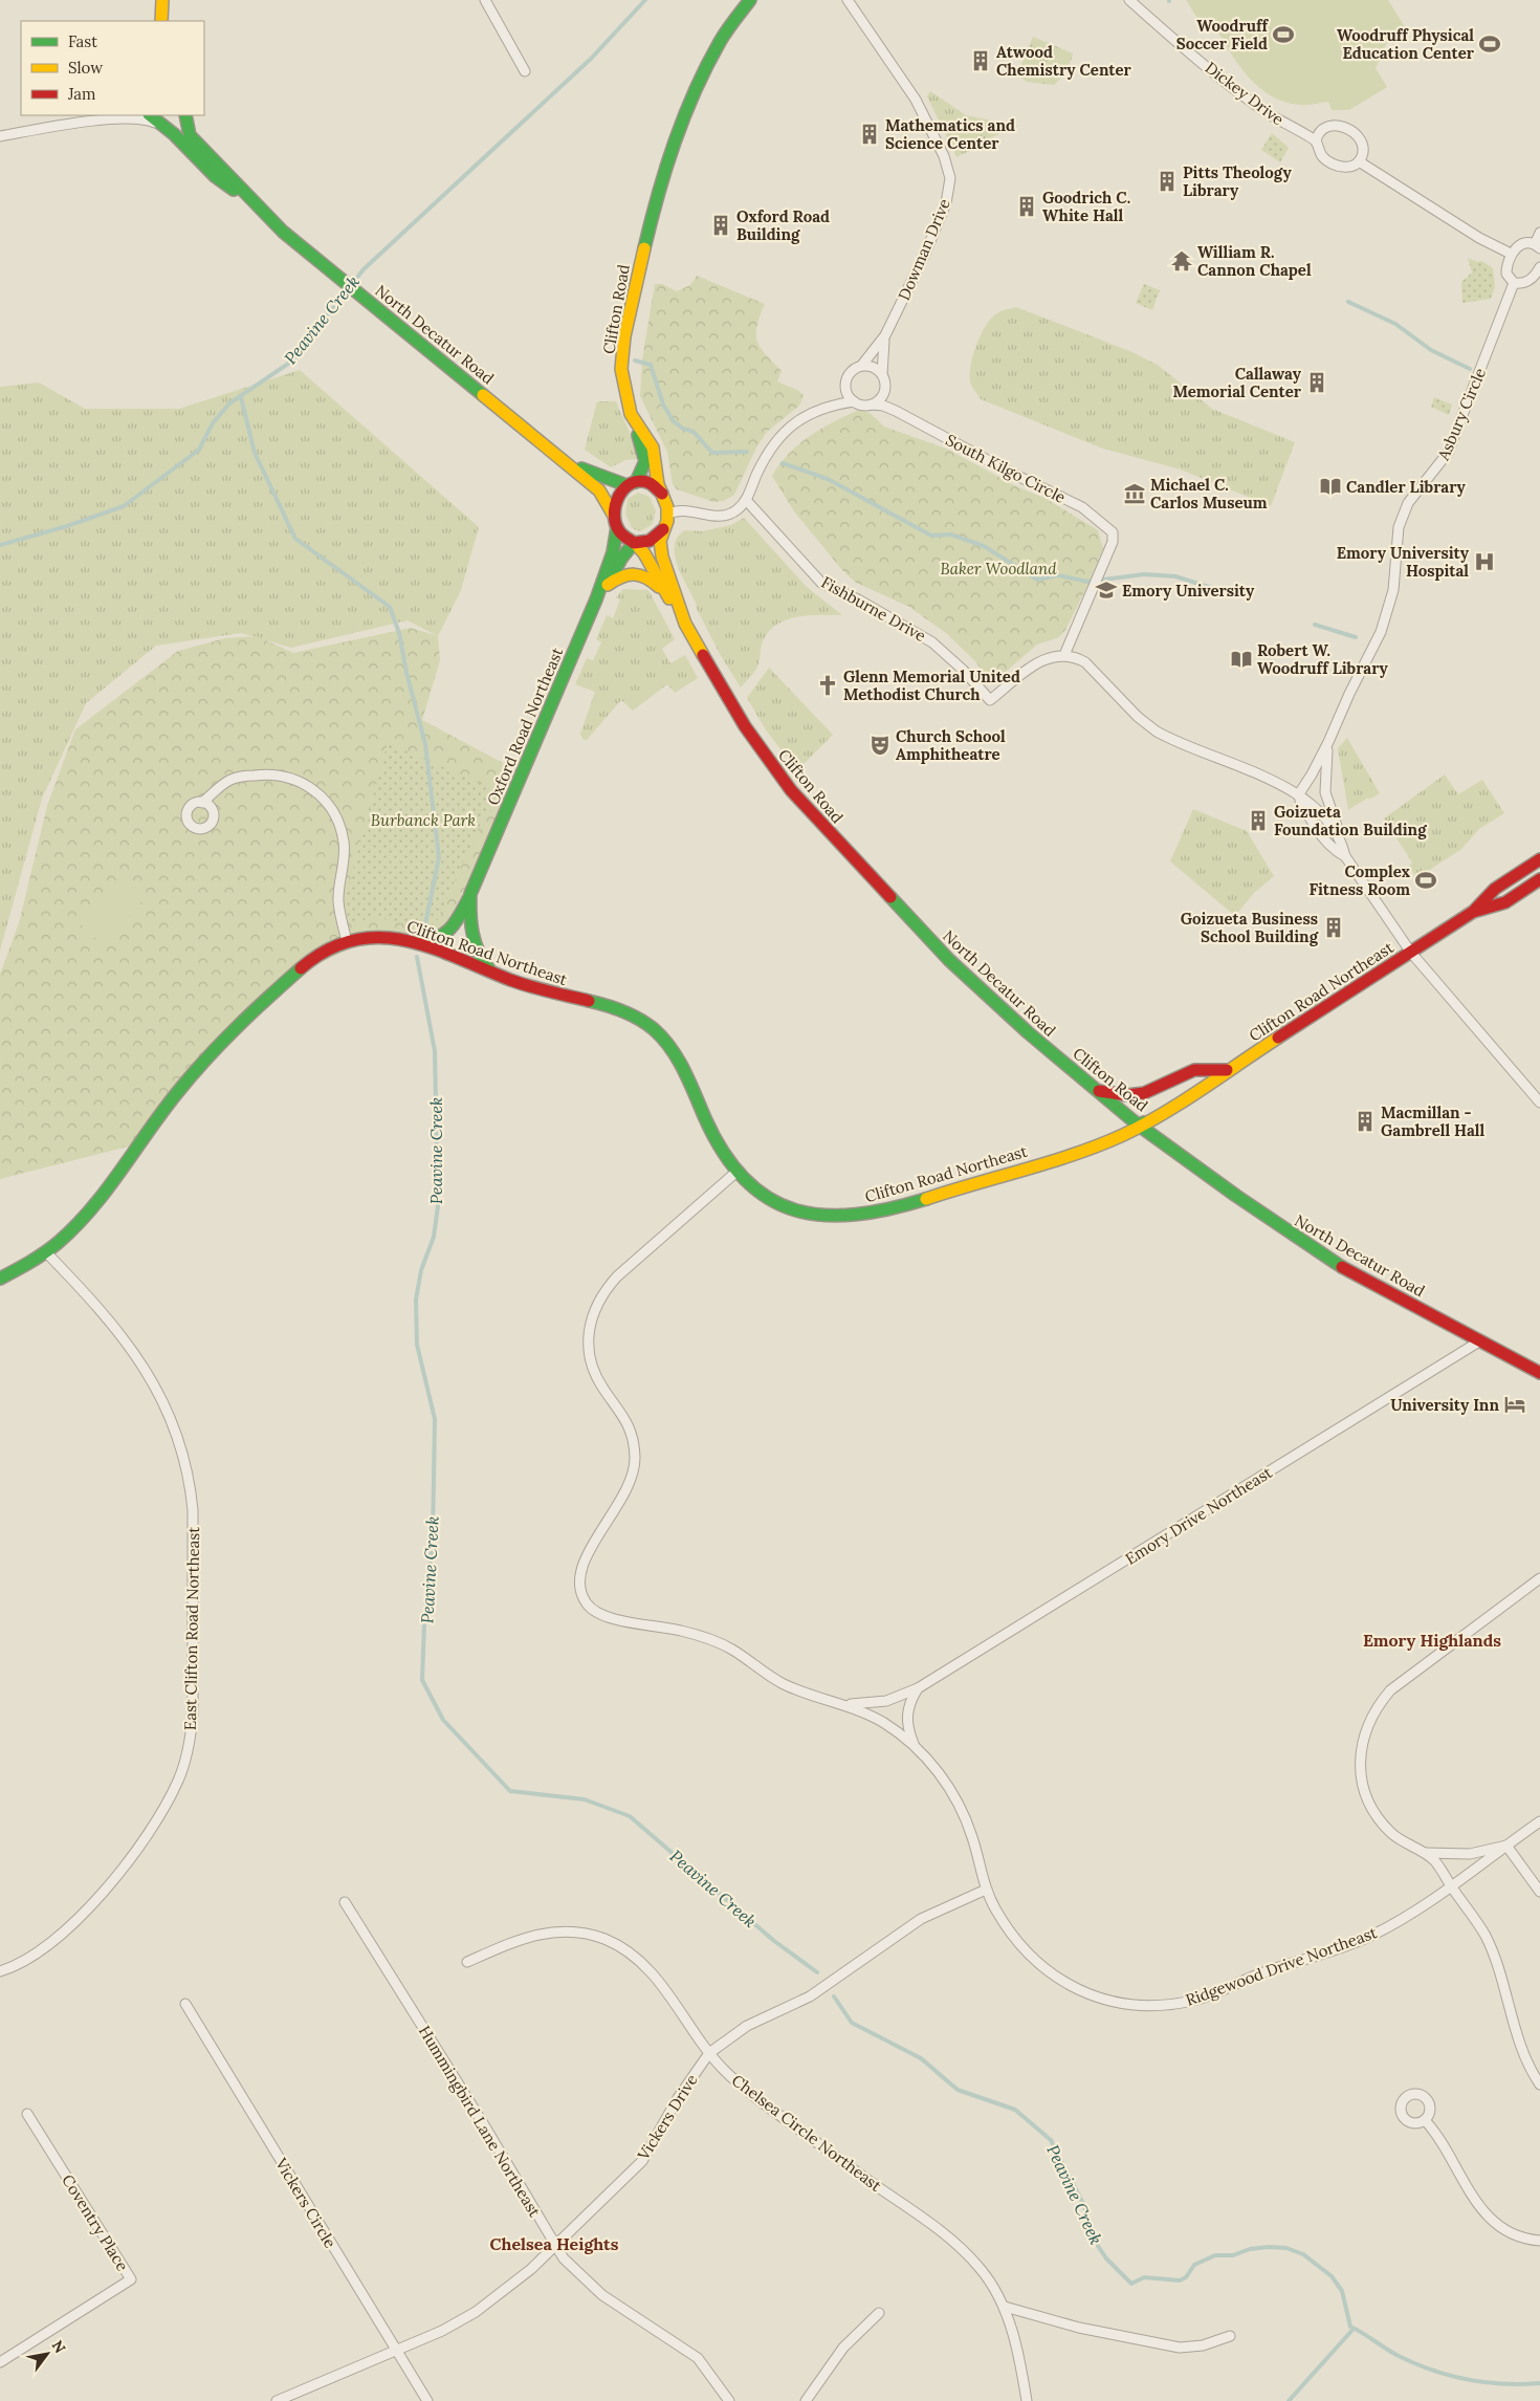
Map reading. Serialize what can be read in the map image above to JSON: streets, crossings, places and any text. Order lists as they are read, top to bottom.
{
  "streets": {
    "main road": [
      "Clifton Road",
      "North Decatur Road",
      "Oxford Road Northeast",
      "Clifton Road Northeast"
    ],
    "street": [
      "Dickey Drive",
      "Dowman Drive",
      "Asbury Circle",
      "South Kilgo Circle",
      "Fishburne Drive",
      "Emory Drive Northeast",
      "East Clifton Road Northeast",
      "Ridgewood Drive Northeast",
      "Vickers Drive",
      "Hummingbird Lane Northeast",
      "Chelsea Circle Northeast",
      "Vickers Circle",
      "Coventry Place"
    ]
  },
  "crossings": [
    ["Dowman Drive", "South Kilgo Circle"],
    ["Clifton Road", "North Decatur Road"],
    ["Clifton Road", "Oxford Road Northeast"],
    ["Clifton Road", "Clifton Road Northeast"],
    ["North Decatur Road", "Oxford Road Northeast"],
    ["North Decatur Road", "Clifton Road Northeast"],
    ["North Decatur Road", "Emory Drive Northeast"],
    ["South Kilgo Circle", "Fishburne Drive"],
    ["Oxford Road Northeast", "Clifton Road Northeast"],
    ["Clifton Road Northeast", "East Clifton Road Northeast"],
    ["Clifton Road Northeast", "Ridgewood Drive Northeast"],
    ["Emory Drive Northeast", "Ridgewood Drive Northeast"],
    ["Ridgewood Drive Northeast", "Vickers Drive"],
    ["Vickers Drive", "Hummingbird Lane Northeast"],
    ["Vickers Drive", "Chelsea Circle Northeast"],
    ["Vickers Drive", "Vickers Circle"]
  ],
  "districts": ["Emory Highlands", "Chelsea Heights"],
  "water": ["Peavine Creek"],
  "parks": ["Baker Woodland", "Burbanck Park"],
  "places": {
    "sports": ["Woodruff Soccer Field", "Woodruff Physical Education Center", "Complex Fitness Room"],
    "building": [
      "Atwood Chemistry Center",
      "Mathematics and Science Center",
      "Pitts Theology Library",
      "Goodrich C. White Hall",
      "Oxford Road Building",
      "Callaway Memorial Center",
      "Goizueta Foundation Building",
      "Goizueta Business School Building",
      "Macmillan - Gambrell Hall"
    ],
    "temple": ["William R. Cannon Chapel"],
    "library": ["Candler Library", "Robert W. Woodruff Library"],
    "museum": ["Michael C. Carlos Museum"],
    "hospital": ["Emory University Hospital"],
    "school or university": ["Emory University"],
    "church": ["Glenn Memorial United Methodist Church"],
    "theatre": ["Church School Amphitheatre"],
    "hotel": ["University Inn"]
  },
  "legend": ["Fast", "Slow", "Jam"],
  "north": "top right"
}
